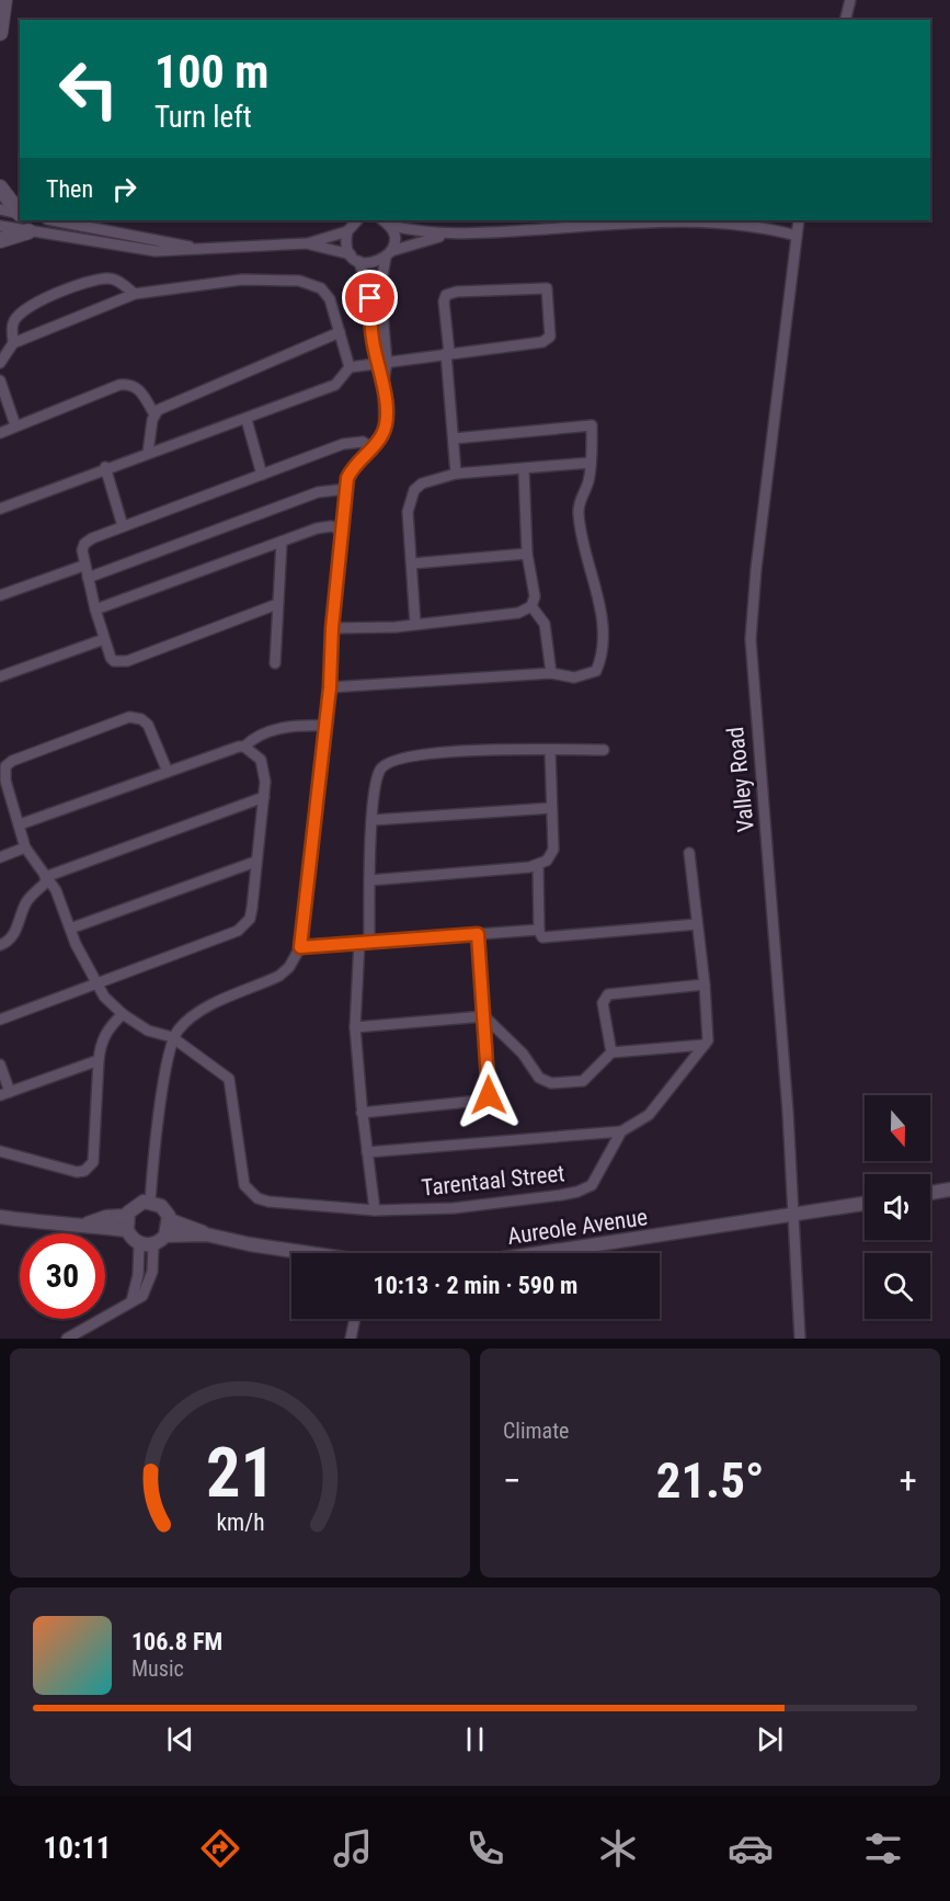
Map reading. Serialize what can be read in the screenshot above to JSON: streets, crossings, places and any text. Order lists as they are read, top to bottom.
{
  "streets": {
    "street": ["Valley Road", "Tarentaal Street", "Aureole Avenue"]
  },
  "crossings": [
    ["Valley Road", "Aureole Avenue"]
  ],
  "north": "bottom",
  "page": {
    "turn": ["100 m", "Turn left"],
    "then": "Then",
    "limit": "30",
    "trip": "10:13 · 2 min · 590 m",
    "tile": "Climate",
    "heat": ["−", "21.5°", "+"],
    "song": ["106.8 FM", "Music"],
    "tabs": "10:11",
    "gauge": ["21", "km/h"]
  }
}
